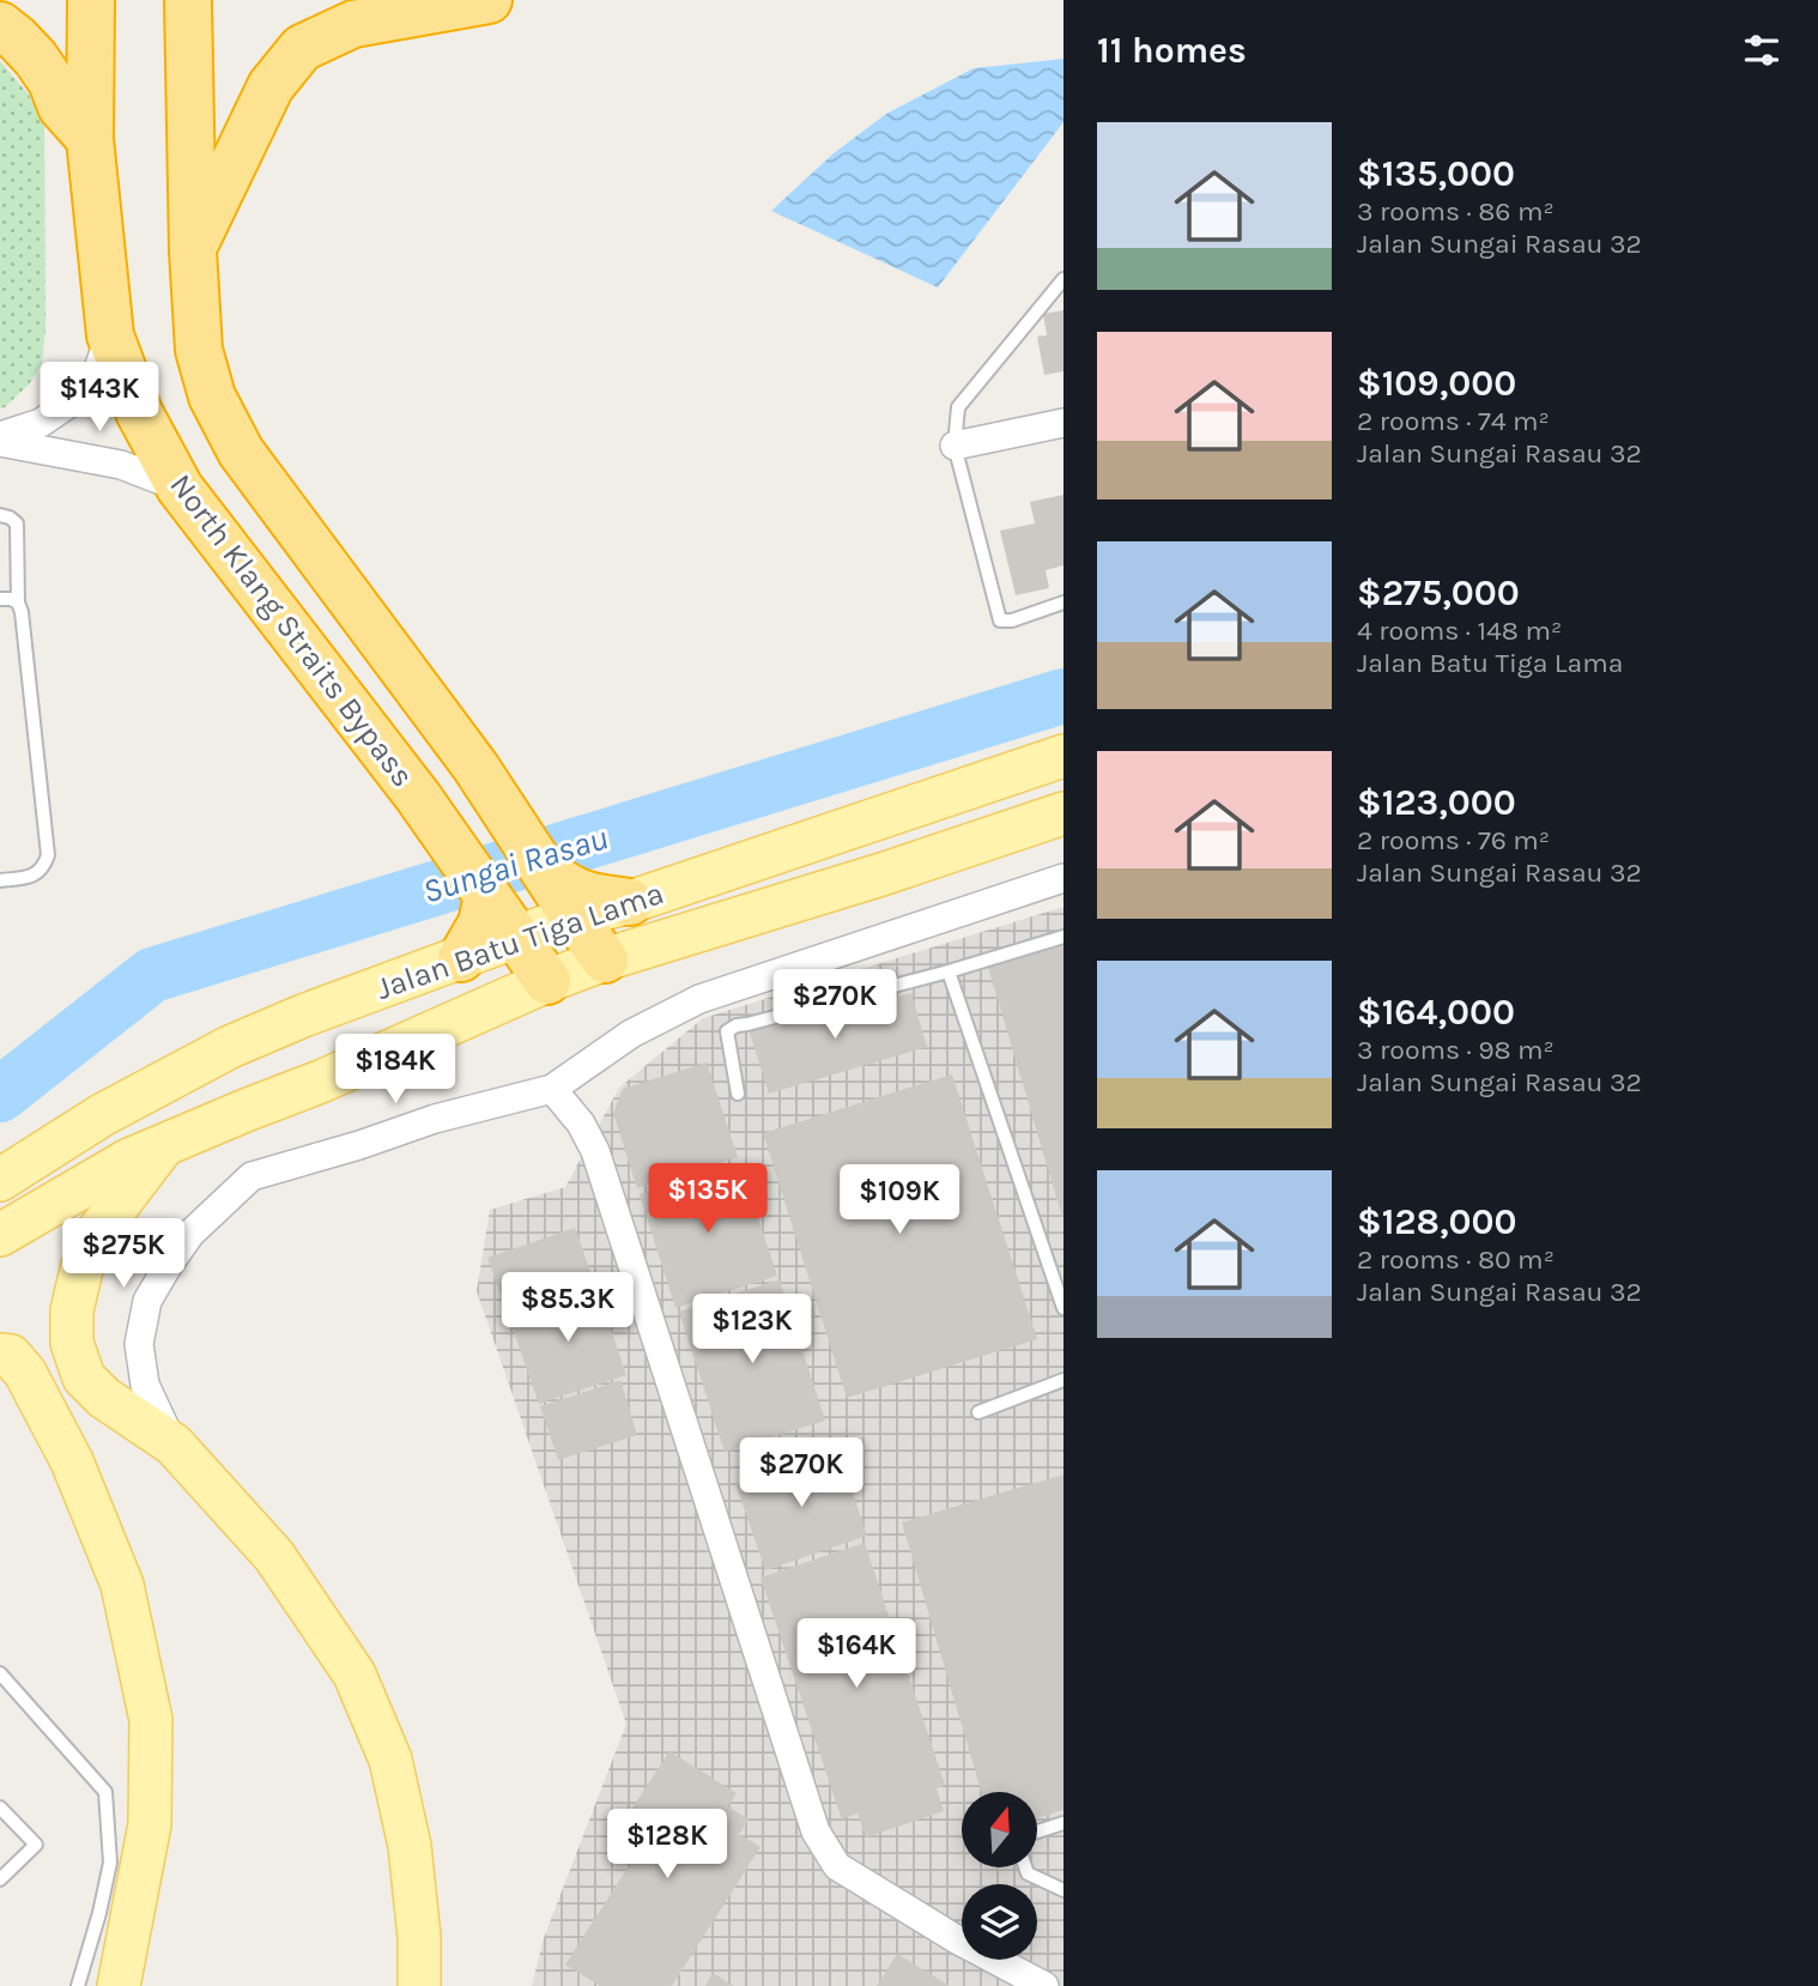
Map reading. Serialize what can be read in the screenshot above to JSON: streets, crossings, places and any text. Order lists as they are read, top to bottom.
{
  "streets": {
    "highway": ["North Klang Straits Bypass"],
    "main road": ["Jalan Batu Tiga Lama"]
  },
  "crossings": [
    ["North Klang Straits Bypass", "Jalan Batu Tiga Lama"]
  ],
  "water": ["Sungai Rasau"],
  "north": "top",
  "page": {
    "heading": "11 homes",
    "list": [
      {
        "name": "$135,000",
        "note": "3 rooms · 86 m² · Jalan Sungai Rasau 32"
      },
      {
        "name": "$109,000",
        "note": "2 rooms · 74 m² · Jalan Sungai Rasau 32"
      },
      {
        "name": "$275,000",
        "note": "4 rooms · 148 m² · Jalan Batu Tiga Lama"
      },
      {
        "name": "$123,000",
        "note": "2 rooms · 76 m² · Jalan Sungai Rasau 32"
      },
      {
        "name": "$164,000",
        "note": "3 rooms · 98 m² · Jalan Sungai Rasau 32"
      },
      {
        "name": "$128,000",
        "note": "2 rooms · 80 m² · Jalan Sungai Rasau 32"
      }
    ],
    "price": [
      "$143K",
      "$270K",
      "$184K",
      "$135K",
      "$109K",
      "$275K",
      "$85.3K",
      "$123K",
      "$270K",
      "$164K",
      "$128K"
    ]
  }
}
